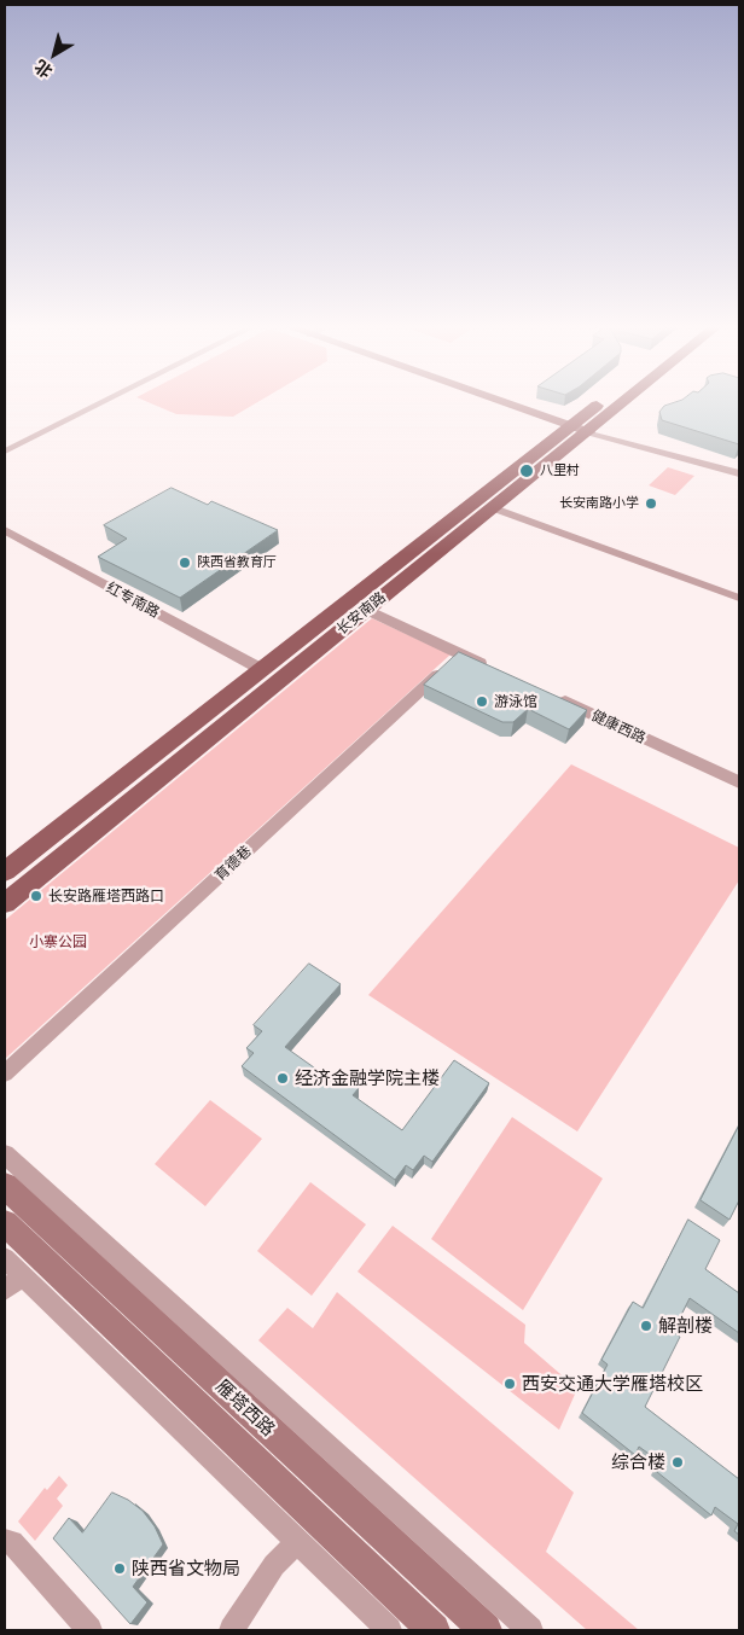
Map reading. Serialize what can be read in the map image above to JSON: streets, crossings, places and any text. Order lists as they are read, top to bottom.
{
  "streets": {
    "main road": ["长安南路", "雁塔西路"],
    "street": ["红专南路", "健康西路", "育德巷"]
  },
  "crossings": [
    ["红专南路", "长安南路"]
  ],
  "parks": ["小寨公园"],
  "places": [
    "八里村",
    "长安南路小学",
    "陕西省教育厅",
    "游泳馆",
    "长安路雁塔西路口",
    "经济金融学院主楼",
    "解剖楼",
    "西安交通大学雁塔校区",
    "综合楼",
    "陕西省文物局"
  ],
  "north": "bottom left"
}
